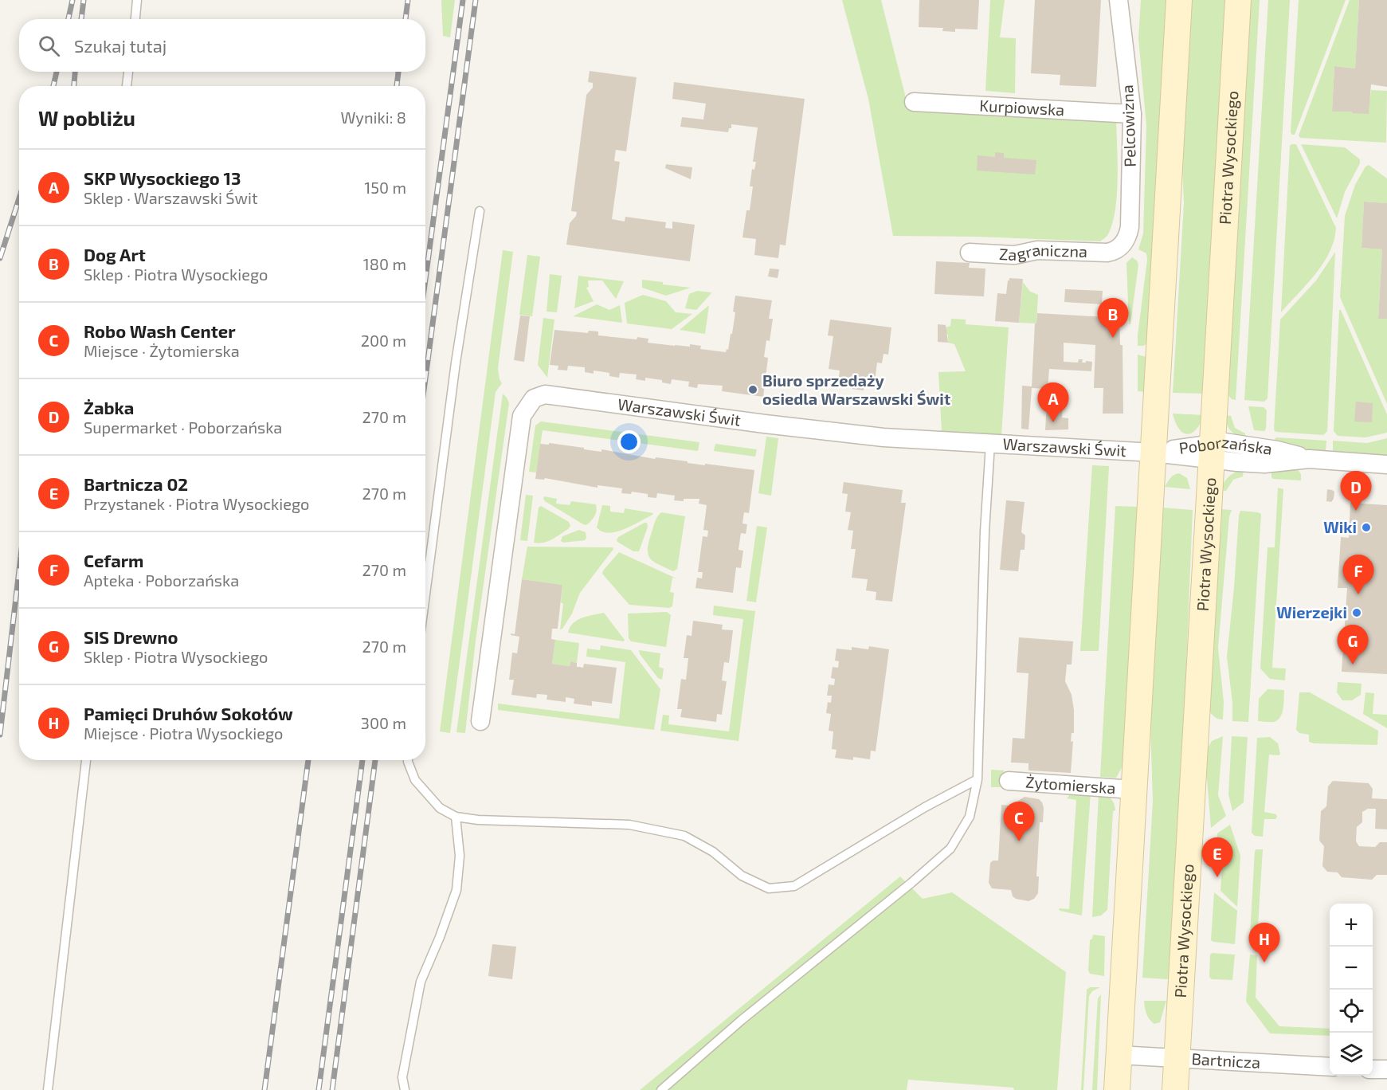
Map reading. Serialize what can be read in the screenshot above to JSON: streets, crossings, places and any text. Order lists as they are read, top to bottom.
{
  "streets": {
    "main road": ["Piotra Wysockiego"],
    "street": [
      "Kurpiowska",
      "Pelcowizna",
      "Zagraniczna",
      "Warszawski Świt",
      "Poborzańska",
      "Żytomierska",
      "Bartnicza"
    ]
  },
  "crossings": [
    ["Kurpiowska", "Pelcowizna"],
    ["Pelcowizna", "Zagraniczna"],
    ["Piotra Wysockiego", "Poborzańska"],
    ["Piotra Wysockiego", "Bartnicza"],
    ["Warszawski Świt", "Poborzańska"]
  ],
  "places": ["Biuro sprzedaży osiedla Warszawski Świt", "Wiki", "Wierzejki"],
  "page": {
    "search": "Szukaj tutaj",
    "heading": ["W pobliżu", "Wyniki: 8"],
    "list": [
      {
        "mark": "A",
        "name": "SKP Wysockiego 13",
        "note": "Sklep · Warszawski Świt",
        "value": "150 m"
      },
      {
        "mark": "B",
        "name": "Dog Art",
        "note": "Sklep · Piotra Wysockiego",
        "value": "180 m"
      },
      {
        "mark": "C",
        "name": "Robo Wash Center",
        "note": "Miejsce · Żytomierska",
        "value": "200 m"
      },
      {
        "mark": "D",
        "name": "Żabka",
        "note": "Supermarket · Poborzańska",
        "value": "270 m"
      },
      {
        "mark": "E",
        "name": "Bartnicza 02",
        "note": "Przystanek · Piotra Wysockiego",
        "value": "270 m"
      },
      {
        "mark": "F",
        "name": "Cefarm",
        "note": "Apteka · Poborzańska",
        "value": "270 m"
      },
      {
        "mark": "G",
        "name": "SIS Drewno",
        "note": "Sklep · Piotra Wysockiego",
        "value": "270 m"
      },
      {
        "mark": "H",
        "name": "Pamięci Druhów Sokołów",
        "note": "Miejsce · Piotra Wysockiego",
        "value": "300 m"
      }
    ],
    "pins": [
      "B",
      "A",
      "D",
      "F",
      "G",
      "C",
      "E",
      "H"
    ],
    "map_buttons": ["+", "−"]
  }
}
